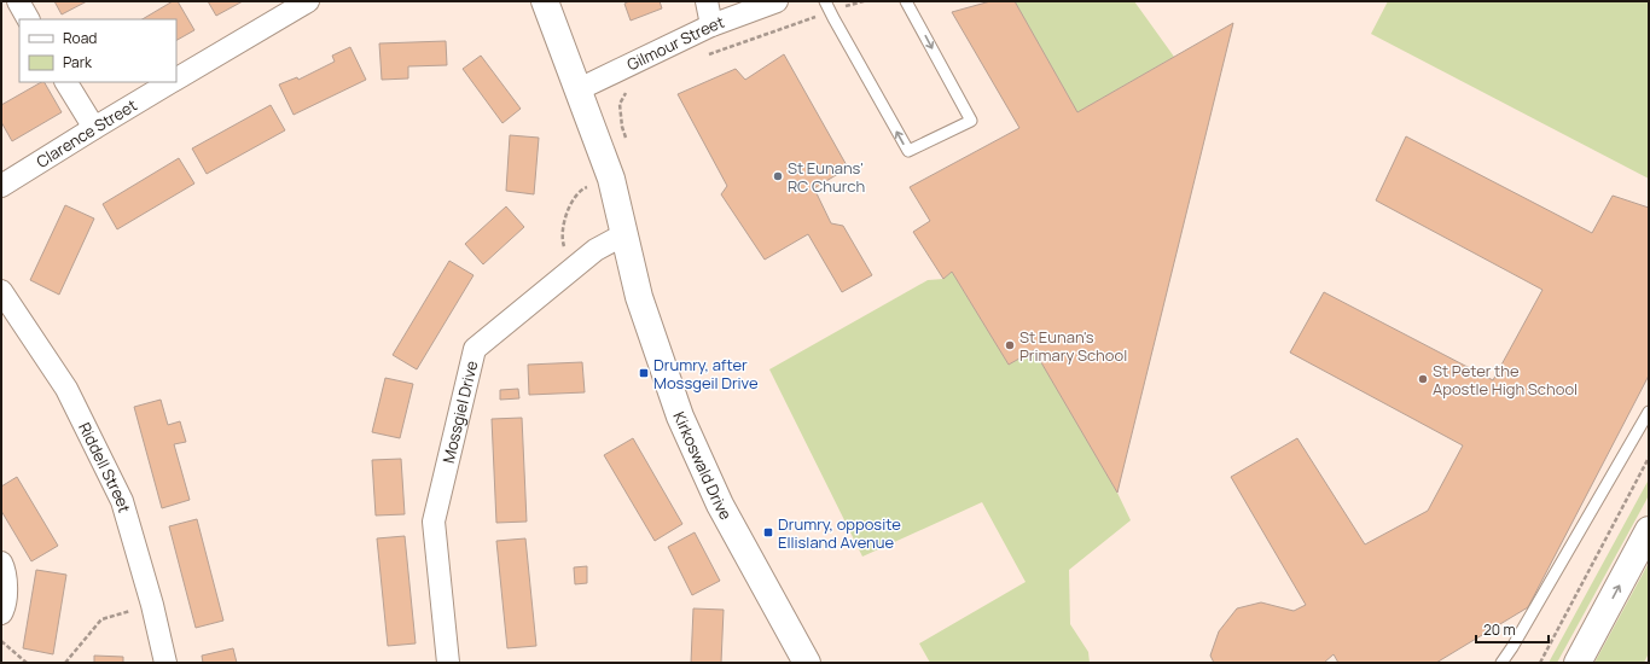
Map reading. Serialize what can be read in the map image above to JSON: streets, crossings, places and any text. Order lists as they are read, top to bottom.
{
  "streets": {
    "street": [
      "Gilmour Street",
      "Clarence Street",
      "Mossgiel Drive",
      "Kirkoswald Drive",
      "Riddell Street"
    ]
  },
  "crossings": [
    ["Gilmour Street", "Kirkoswald Drive"],
    ["Mossgiel Drive", "Kirkoswald Drive"]
  ],
  "places": {
    "other": ["St Eunans' RC Church", "St Eunan's Primary School", "St Peter the Apostle High School"],
    "transit": ["Drumry, after Mossgeil Drive", "Drumry, opposite Ellisland Avenue"]
  },
  "legend": ["Road", "Park"],
  "scale_bar": "20 m"
}
